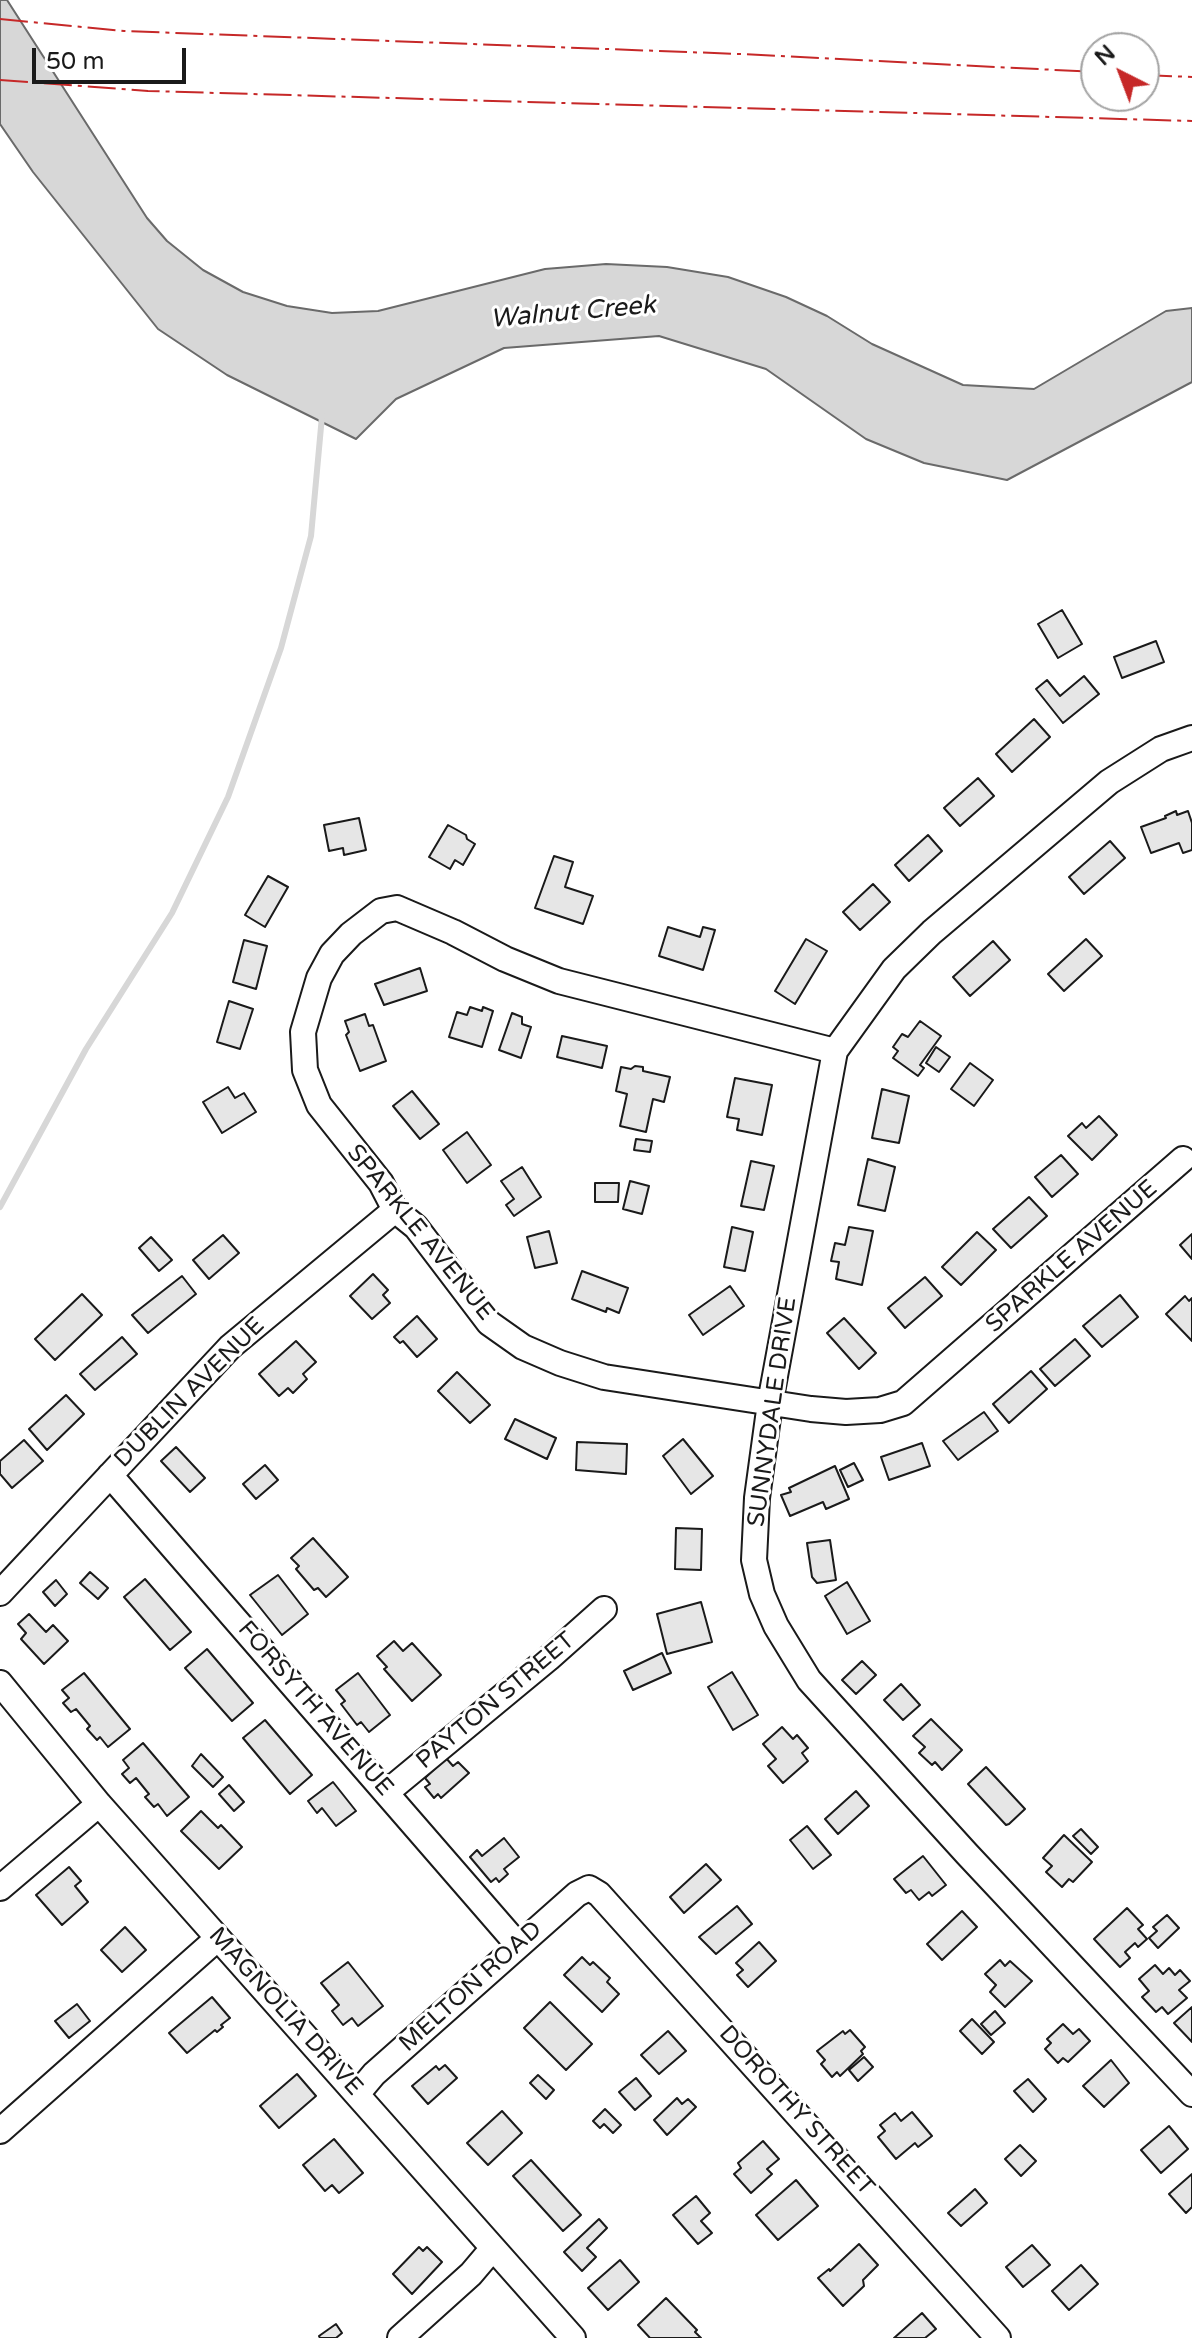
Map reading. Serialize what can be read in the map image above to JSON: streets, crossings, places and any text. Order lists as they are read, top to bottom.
{
  "streets": {
    "street": [
      "SPARKLE AVENUE",
      "DUBLIN AVENUE",
      "SUNNYDALE DRIVE",
      "PAYTON STREET",
      "FORSYTH AVENUE",
      "MELTON ROAD",
      "MAGNOLIA DRIVE",
      "DOROTHY STREET"
    ]
  },
  "crossings": [
    ["SPARKLE AVENUE", "DUBLIN AVENUE"],
    ["SPARKLE AVENUE", "SUNNYDALE DRIVE"],
    ["DUBLIN AVENUE", "FORSYTH AVENUE"],
    ["PAYTON STREET", "FORSYTH AVENUE"],
    ["FORSYTH AVENUE", "MELTON ROAD"],
    ["MELTON ROAD", "MAGNOLIA DRIVE"],
    ["MELTON ROAD", "DOROTHY STREET"]
  ],
  "water": ["Walnut Creek"],
  "scale_bar": "50 m",
  "north": "top left"
}
